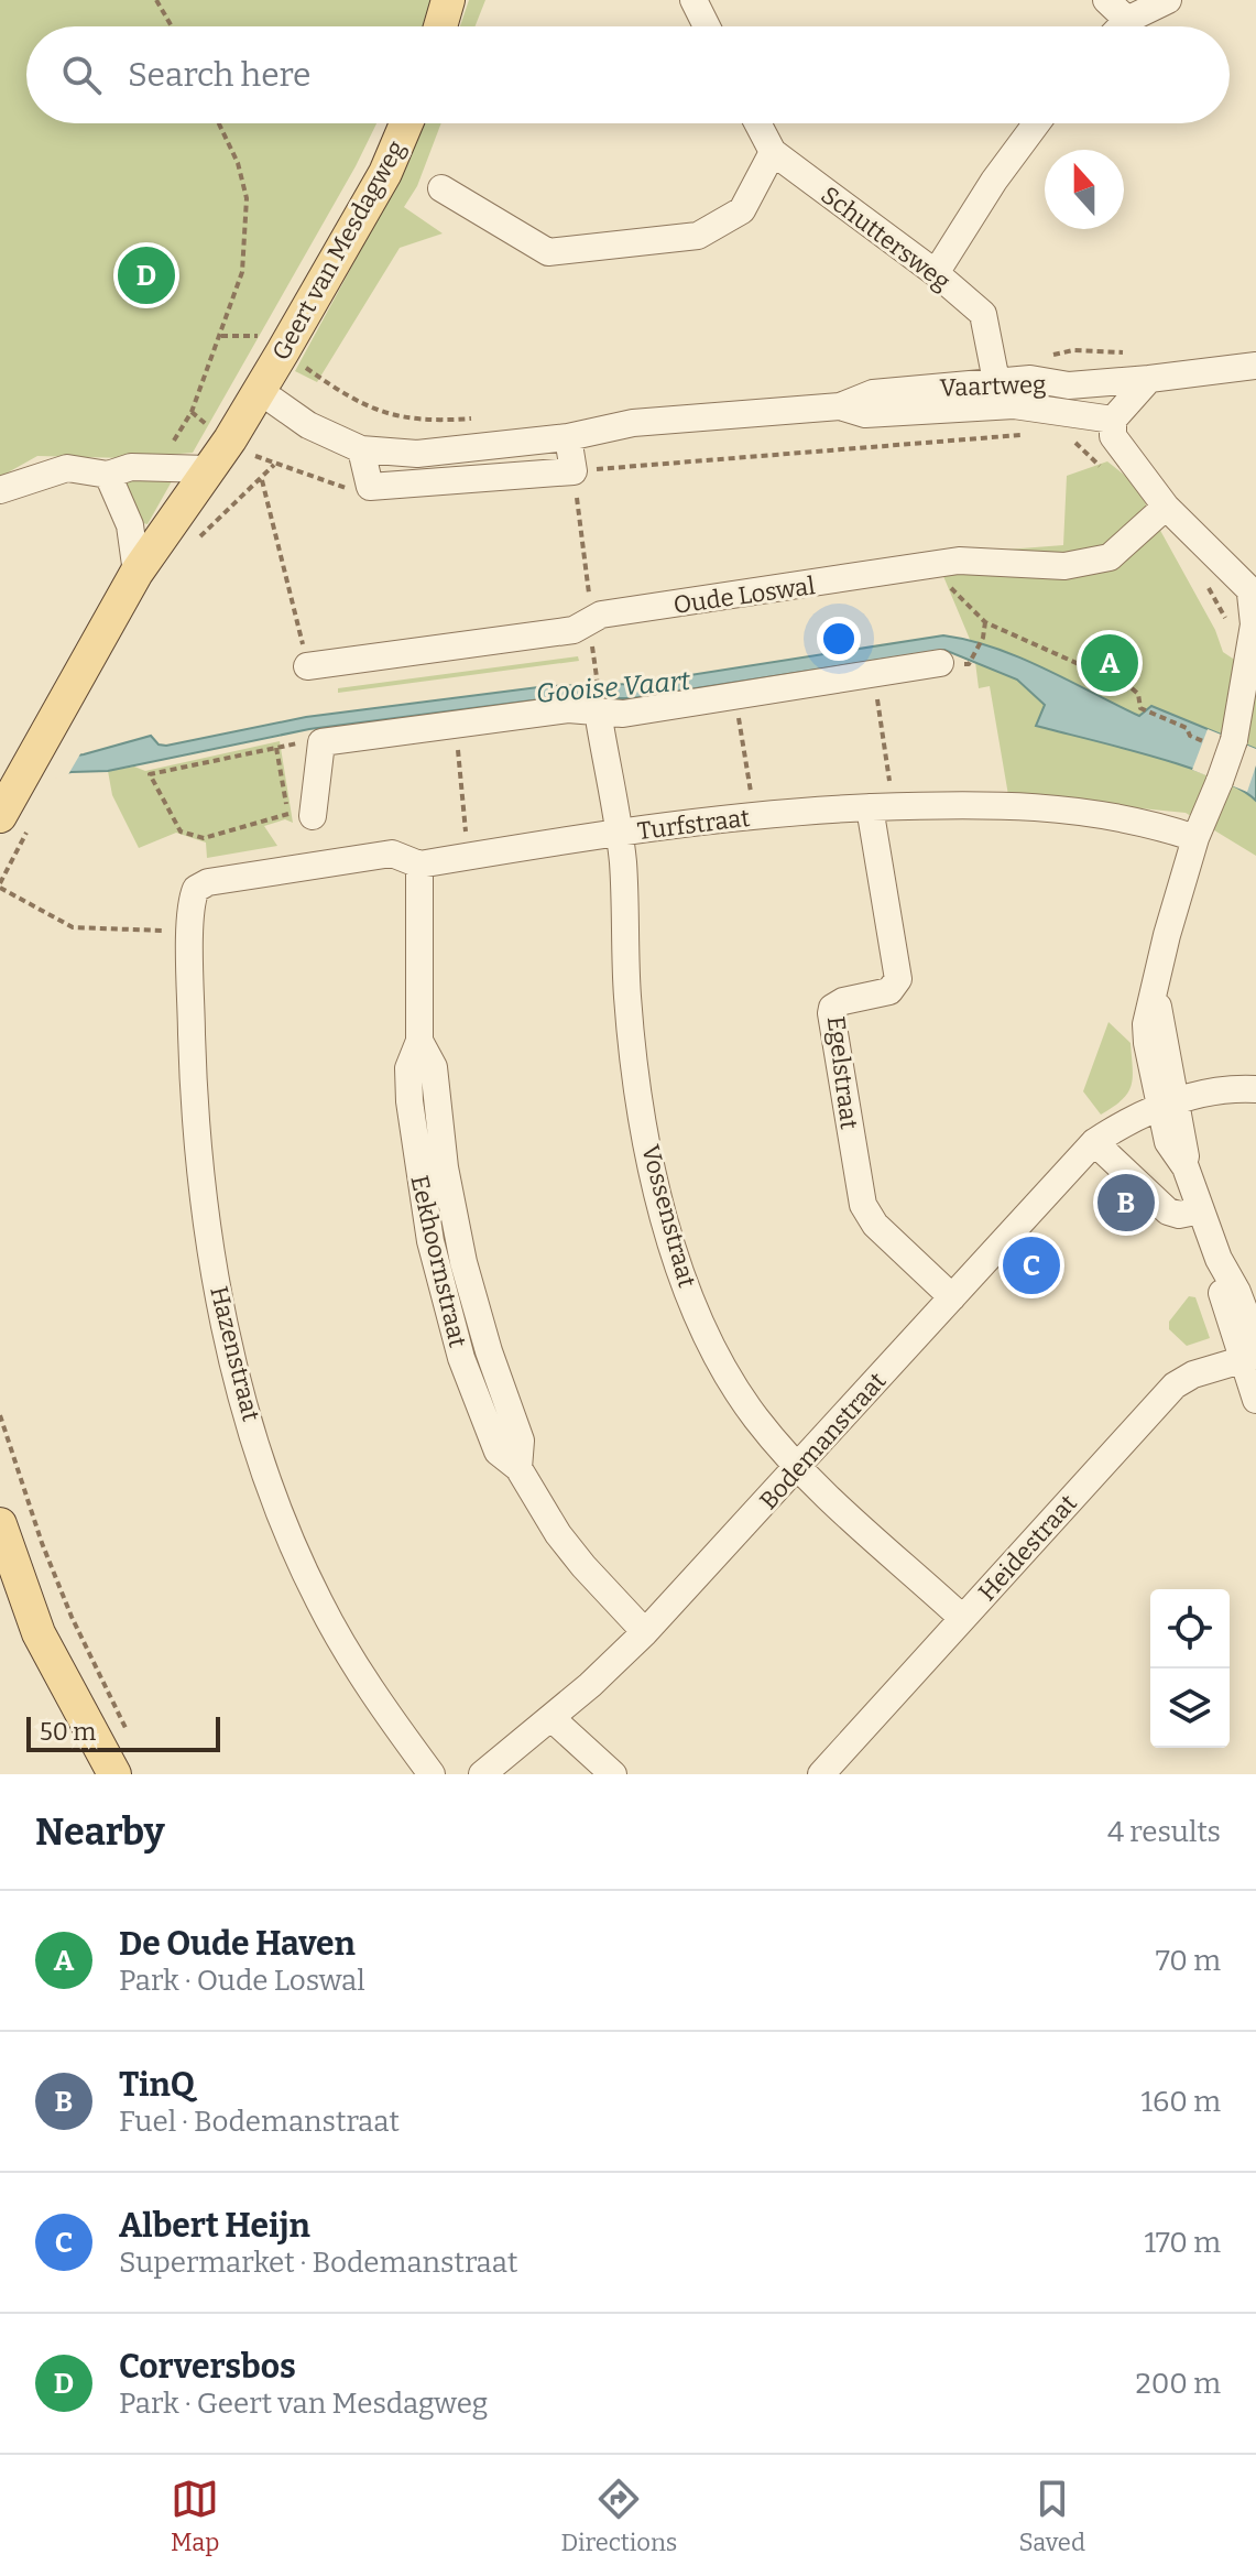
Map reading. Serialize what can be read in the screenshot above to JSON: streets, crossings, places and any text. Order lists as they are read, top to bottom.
{
  "streets": {
    "main road": ["Geert van Mesdagweg"],
    "street": [
      "Schuttersweg",
      "Vaartweg",
      "Oude Loswal",
      "Turfstraat",
      "Egelstraat",
      "Vossenstraat",
      "Eekhoornstraat",
      "Hazenstraat",
      "Bodemanstraat",
      "Heidestraat"
    ]
  },
  "crossings": [
    ["Schuttersweg", "Vaartweg"],
    ["Geert van Mesdagweg", "Vaartweg"],
    ["Turfstraat", "Egelstraat"],
    ["Turfstraat", "Vossenstraat"],
    ["Turfstraat", "Eekhoornstraat"],
    ["Turfstraat", "Hazenstraat"],
    ["Egelstraat", "Bodemanstraat"],
    ["Vossenstraat", "Bodemanstraat"],
    ["Vossenstraat", "Heidestraat"],
    ["Eekhoornstraat", "Bodemanstraat"]
  ],
  "water": ["Gooise Vaart"],
  "scale_bar": "50 m",
  "north": "top",
  "page": {
    "search": "Search here",
    "pins": [
      "D",
      "A",
      "B",
      "C"
    ],
    "scale": "50 m",
    "heading": ["Nearby", "4 results"],
    "list": [
      {
        "mark": "A",
        "name": "De Oude Haven",
        "note": "Park · Oude Loswal",
        "value": "70 m"
      },
      {
        "mark": "B",
        "name": "TinQ",
        "note": "Fuel · Bodemanstraat",
        "value": "160 m"
      },
      {
        "mark": "C",
        "name": "Albert Heijn",
        "note": "Supermarket · Bodemanstraat",
        "value": "170 m"
      },
      {
        "mark": "D",
        "name": "Corversbos",
        "note": "Park · Geert van Mesdagweg",
        "value": "200 m"
      }
    ],
    "nav": ["Map", "Directions", "Saved"]
  }
}
